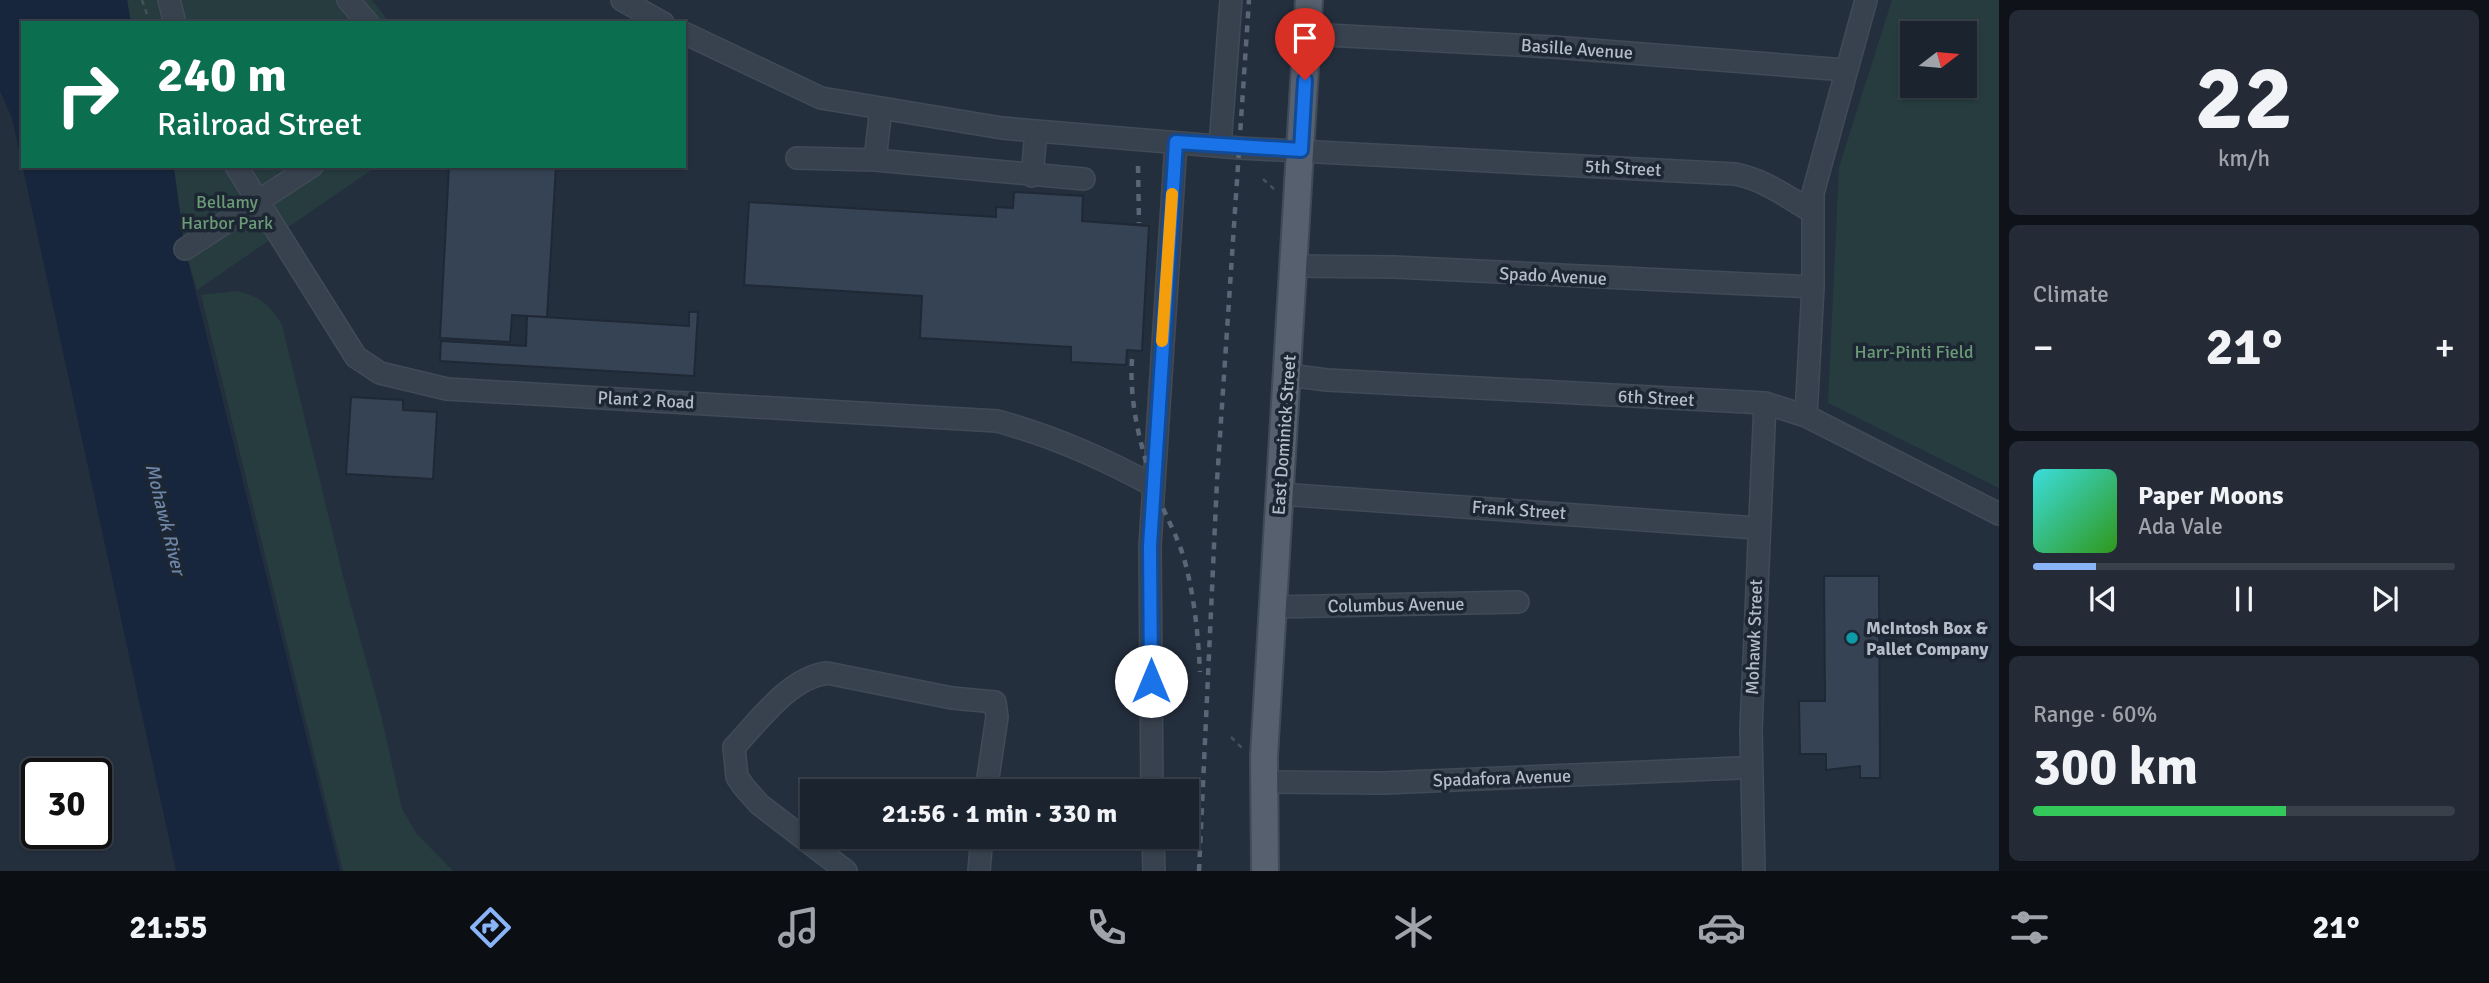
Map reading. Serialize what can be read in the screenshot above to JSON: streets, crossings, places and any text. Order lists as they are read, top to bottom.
{
  "streets": {
    "main road": ["East Dominick Street"],
    "street": [
      "Basille Avenue",
      "5th Street",
      "Spado Avenue",
      "6th Street",
      "Plant 2 Road",
      "Frank Street",
      "Columbus Avenue",
      "Mohawk Street",
      "Spadafora Avenue"
    ]
  },
  "crossings": [
    ["Basille Avenue", "East Dominick Street"],
    ["5th Street", "East Dominick Street"],
    ["Spado Avenue", "East Dominick Street"],
    ["6th Street", "East Dominick Street"],
    ["6th Street", "Mohawk Street"],
    ["East Dominick Street", "Frank Street"],
    ["East Dominick Street", "Columbus Avenue"],
    ["East Dominick Street", "Spadafora Avenue"],
    ["Frank Street", "Mohawk Street"]
  ],
  "water": ["Mohawk River"],
  "parks": ["Bellamy Harbor Park", "Harr-Pinti Field"],
  "places": ["McIntosh Box & Pallet Company"],
  "north": "right",
  "page": {
    "tile": [
      ["22", "km/h"],
      "Climate",
      ["Range · 60%", "300 km"]
    ],
    "turn": ["240 m", "Railroad Street"],
    "heat": ["−", "21°", "+"],
    "song": ["Paper Moons", "Ada Vale"],
    "limit": "30",
    "trip": "21:56 · 1 min · 330 m",
    "tabs": ["21:55", "21°"]
  }
}
